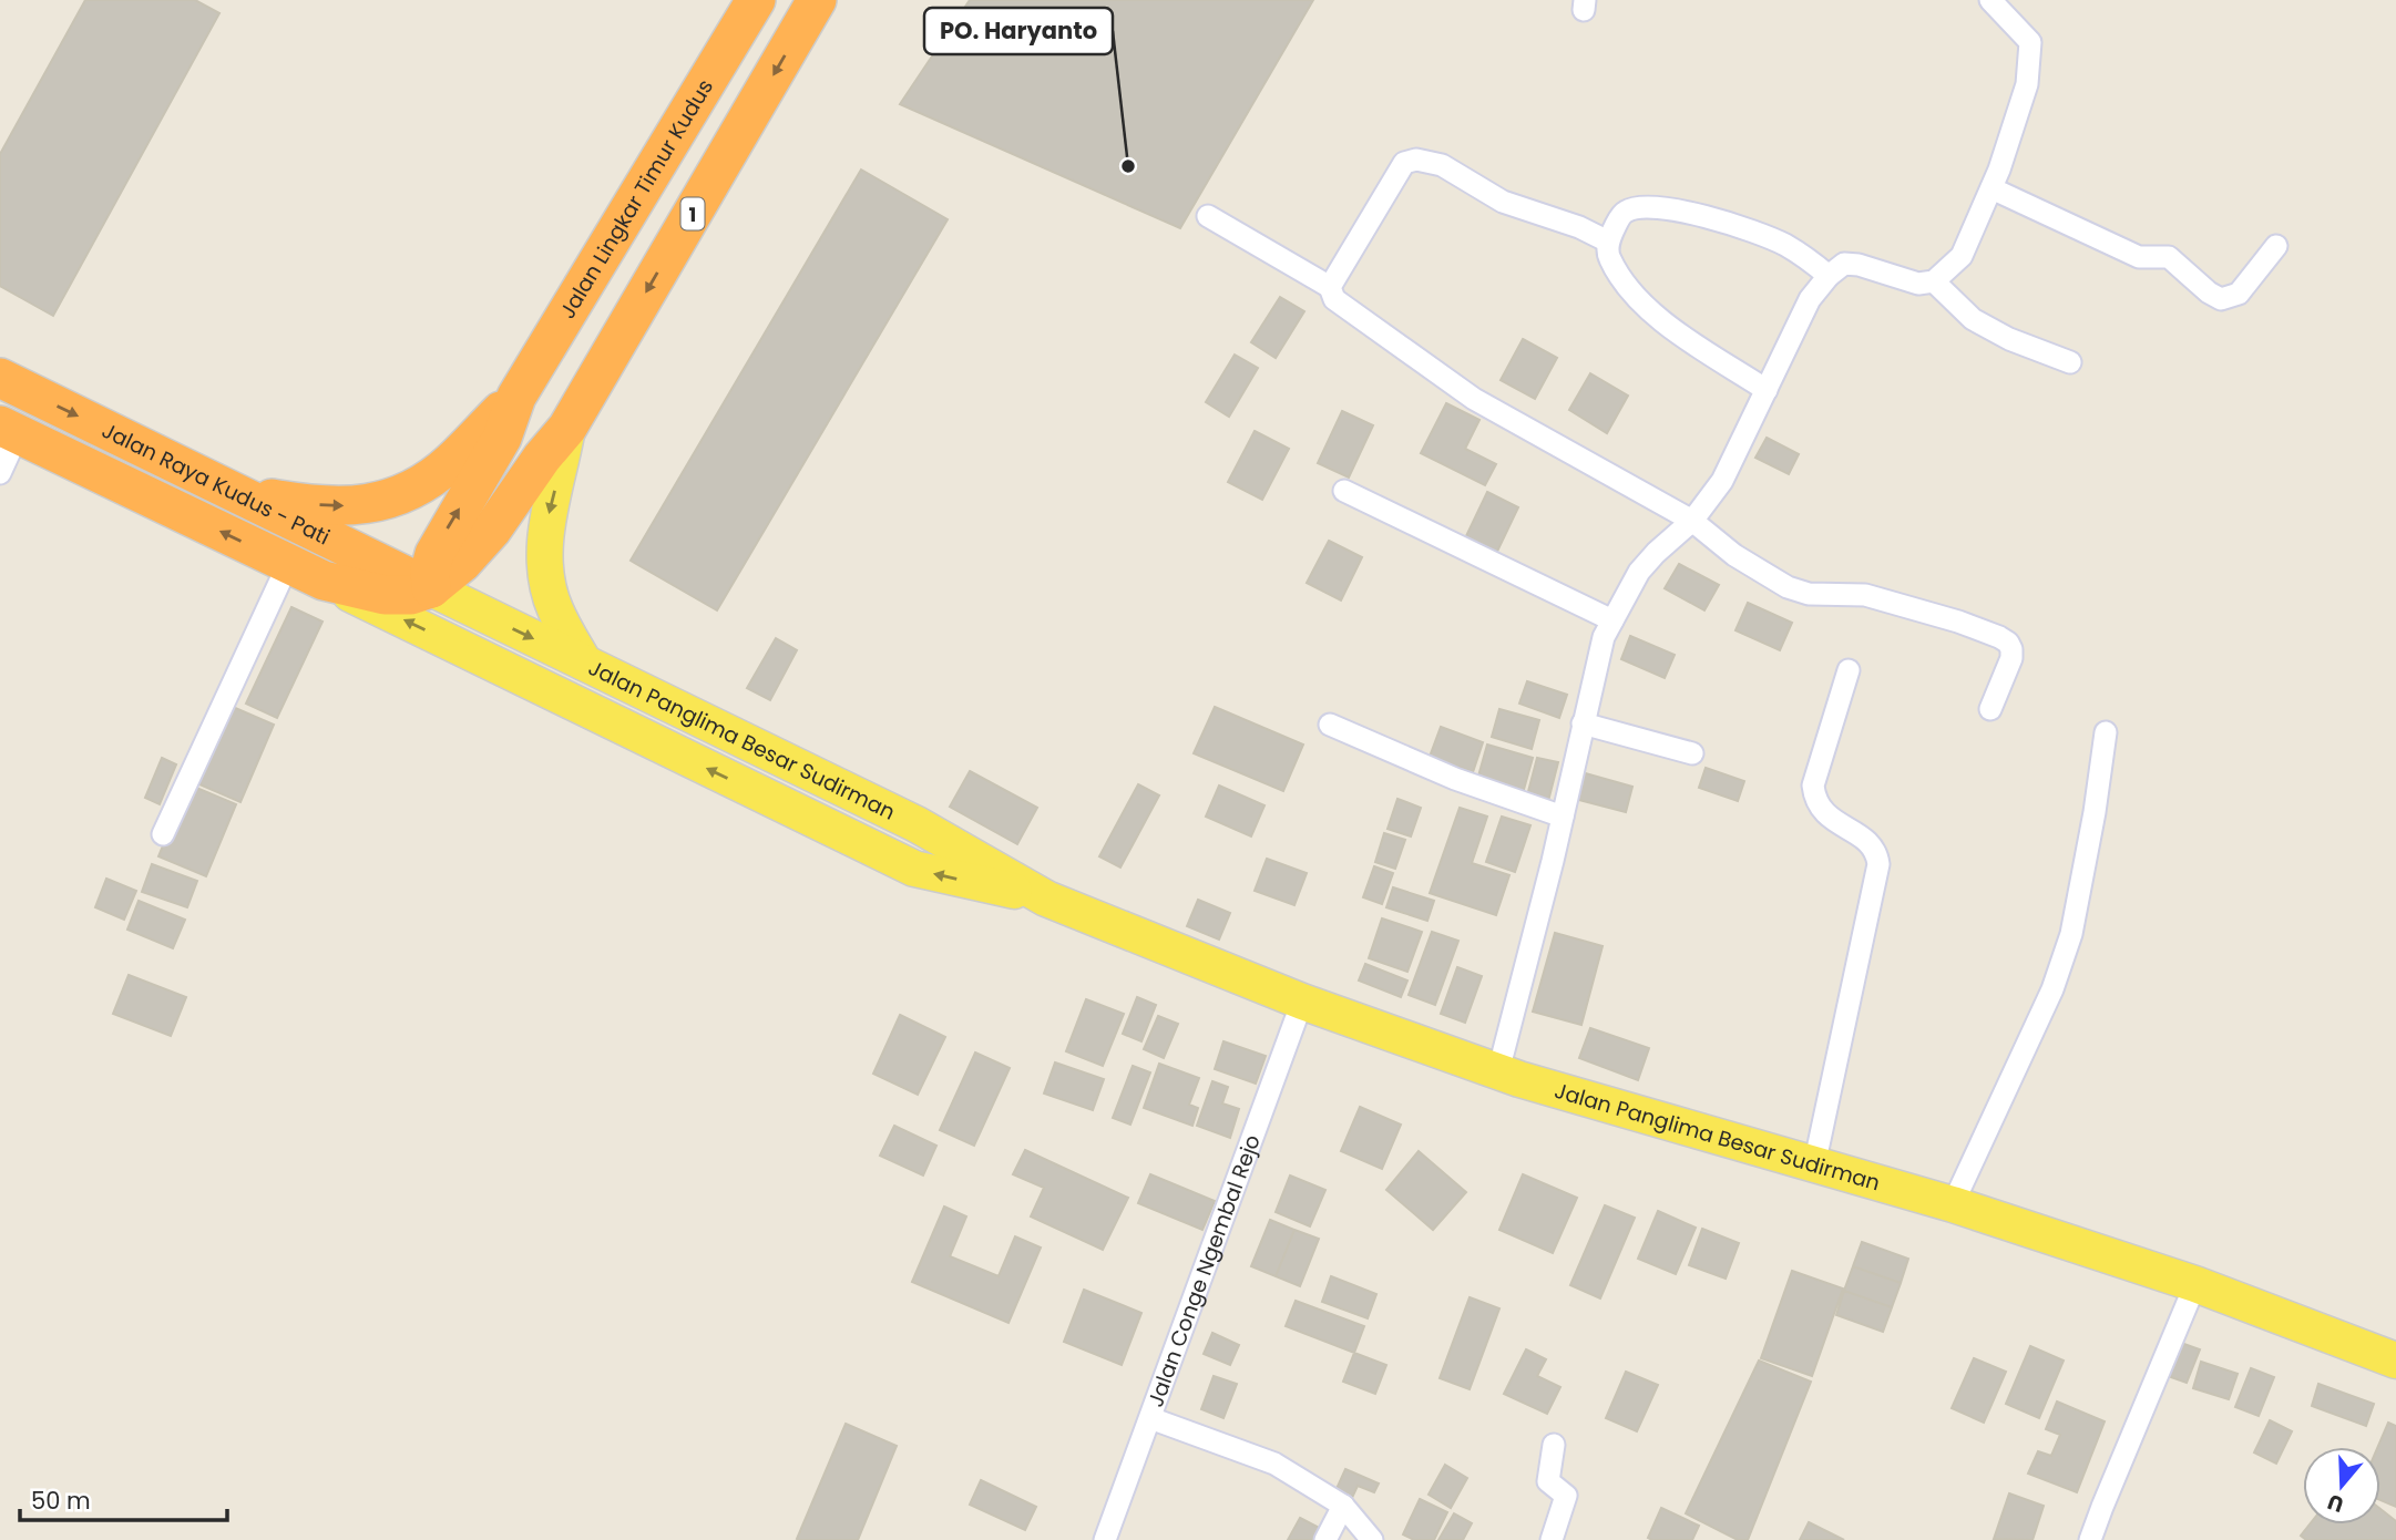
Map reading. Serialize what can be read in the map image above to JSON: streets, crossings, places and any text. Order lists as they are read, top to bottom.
{
  "streets": {
    "highway": ["Jalan Lingkar Timur Kudus", "1", "Jalan Raya Kudus - Pati"],
    "main road": ["Jalan Panglima Besar Sudirman"],
    "street": ["Jalan Conge Ngembal Rejo"]
  },
  "crossings": [
    ["Jalan Raya Kudus - Pati", "Jalan Panglima Besar Sudirman"],
    ["Jalan Panglima Besar Sudirman", "Jalan Conge Ngembal Rejo"]
  ],
  "places": ["PO. Haryanto"],
  "scale_bar": "50 m",
  "north": "bottom"
}
